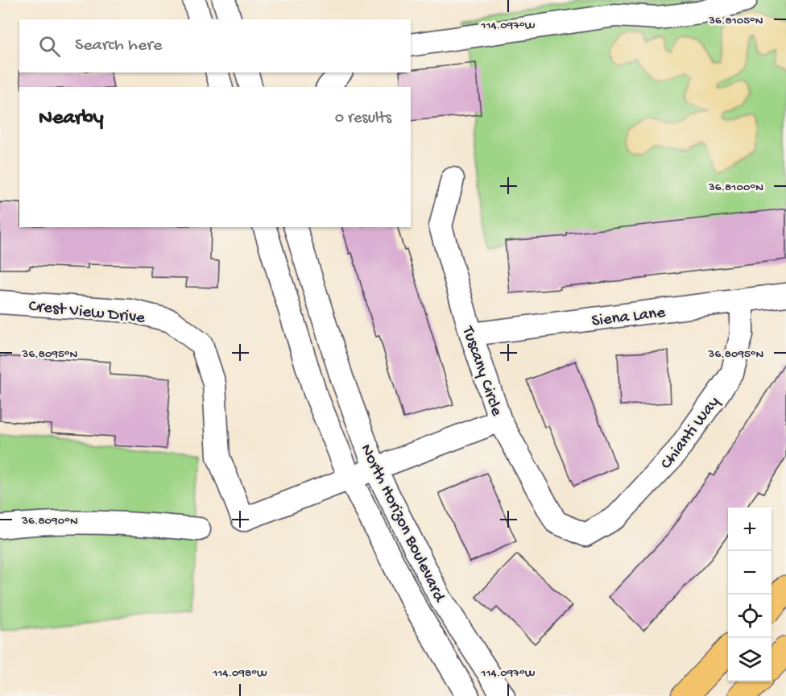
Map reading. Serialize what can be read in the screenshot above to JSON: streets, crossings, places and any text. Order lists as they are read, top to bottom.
{
  "streets": {
    "street": [
      "Crest View Drive",
      "Siena Lane",
      "Tuscany Circle",
      "Chianti Way",
      "North Horizon Boulevard"
    ]
  },
  "crossings": [
    ["Crest View Drive", "Tuscany Circle"],
    ["Crest View Drive", "North Horizon Boulevard"],
    ["Siena Lane", "Tuscany Circle"],
    ["Siena Lane", "Chianti Way"],
    ["Tuscany Circle", "Chianti Way"]
  ],
  "page": {
    "search": "Search here",
    "heading": ["Nearby", "0 results"],
    "map_buttons": ["+", "−"]
  },
  "coordinates": [
    "36.8105°N",
    "114.097°W",
    "36.8100°N",
    "36.8095°N",
    "36.8090°N",
    "114.098°W"
  ]
}
